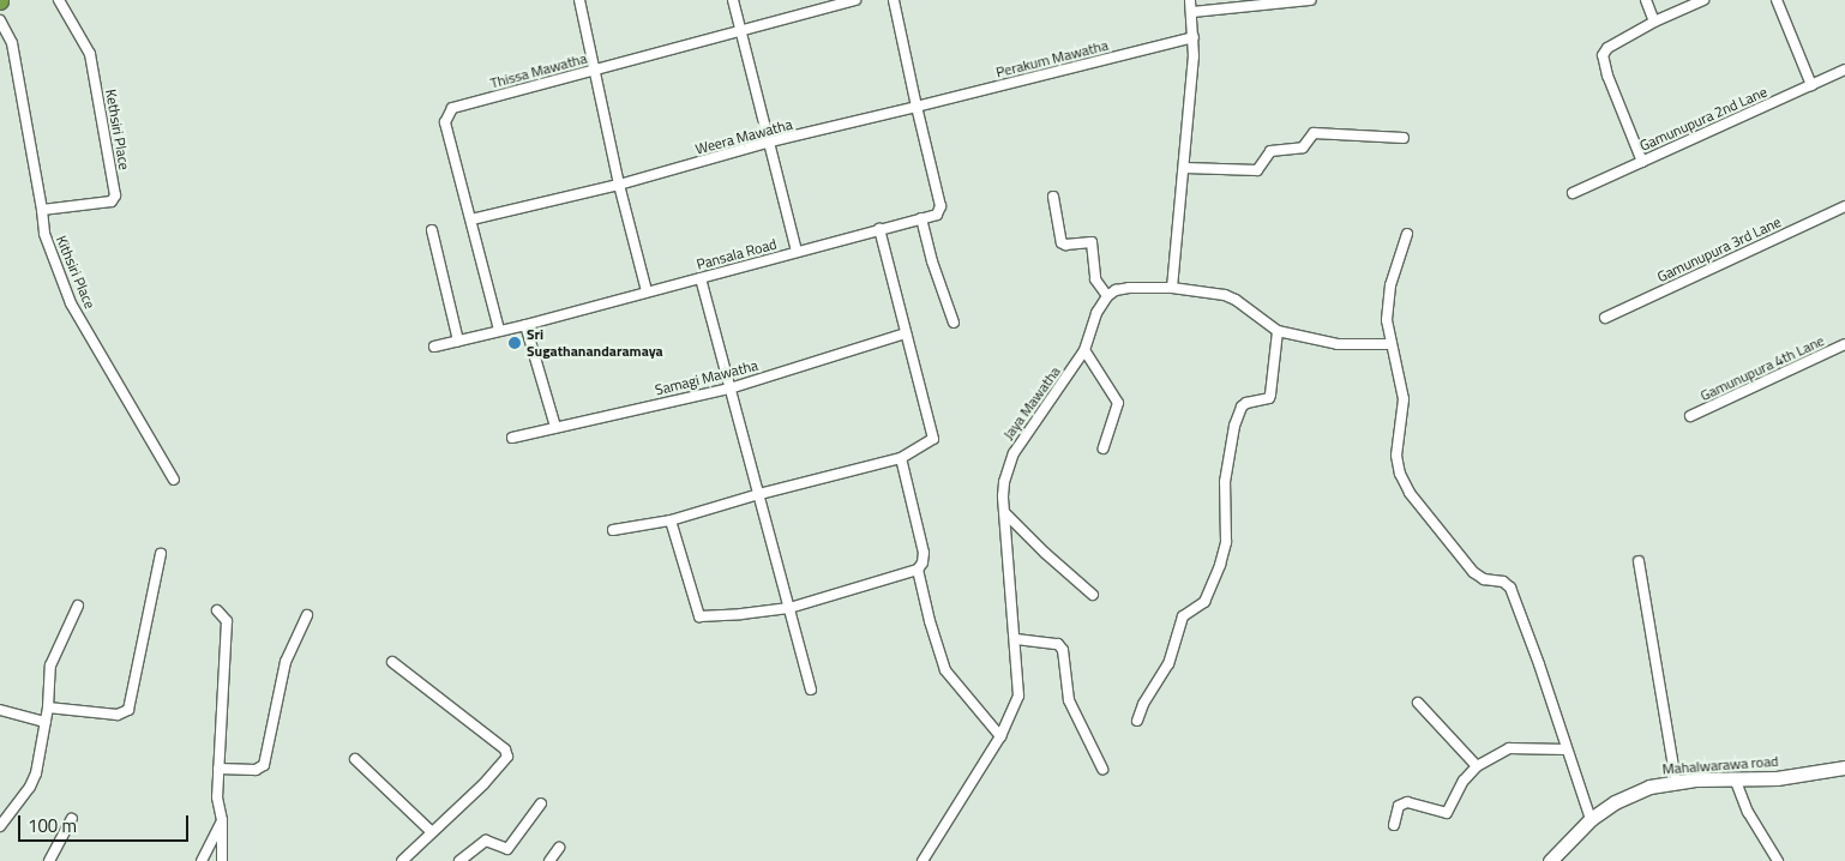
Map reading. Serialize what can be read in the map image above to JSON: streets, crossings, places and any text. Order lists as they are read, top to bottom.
{
  "streets": {
    "street": [
      "Perakum Mawatha",
      "Thissa Mawatha",
      "Gamunupura 2nd Lane",
      "Kethsiri Place",
      "Weera Mawatha",
      "Gamunupura 3rd Lane",
      "Pansala Road",
      "Kithsiri Place",
      "Gamunupura 4th Lane",
      "Samagi Mawatha",
      "Jaya Mawatha",
      "Mahalwarawa road"
    ]
  },
  "crossings": [
    ["Perakum Mawatha", "Weera Mawatha"],
    ["Perakum Mawatha", "Pansala Road"],
    ["Thissa Mawatha", "Weera Mawatha"],
    ["Thissa Mawatha", "Pansala Road"],
    ["Kethsiri Place", "Kithsiri Place"],
    ["Weera Mawatha", "Pansala Road"]
  ],
  "places": ["Sri Sugathanandaramaya"],
  "scale_bar": "100 m"
}
